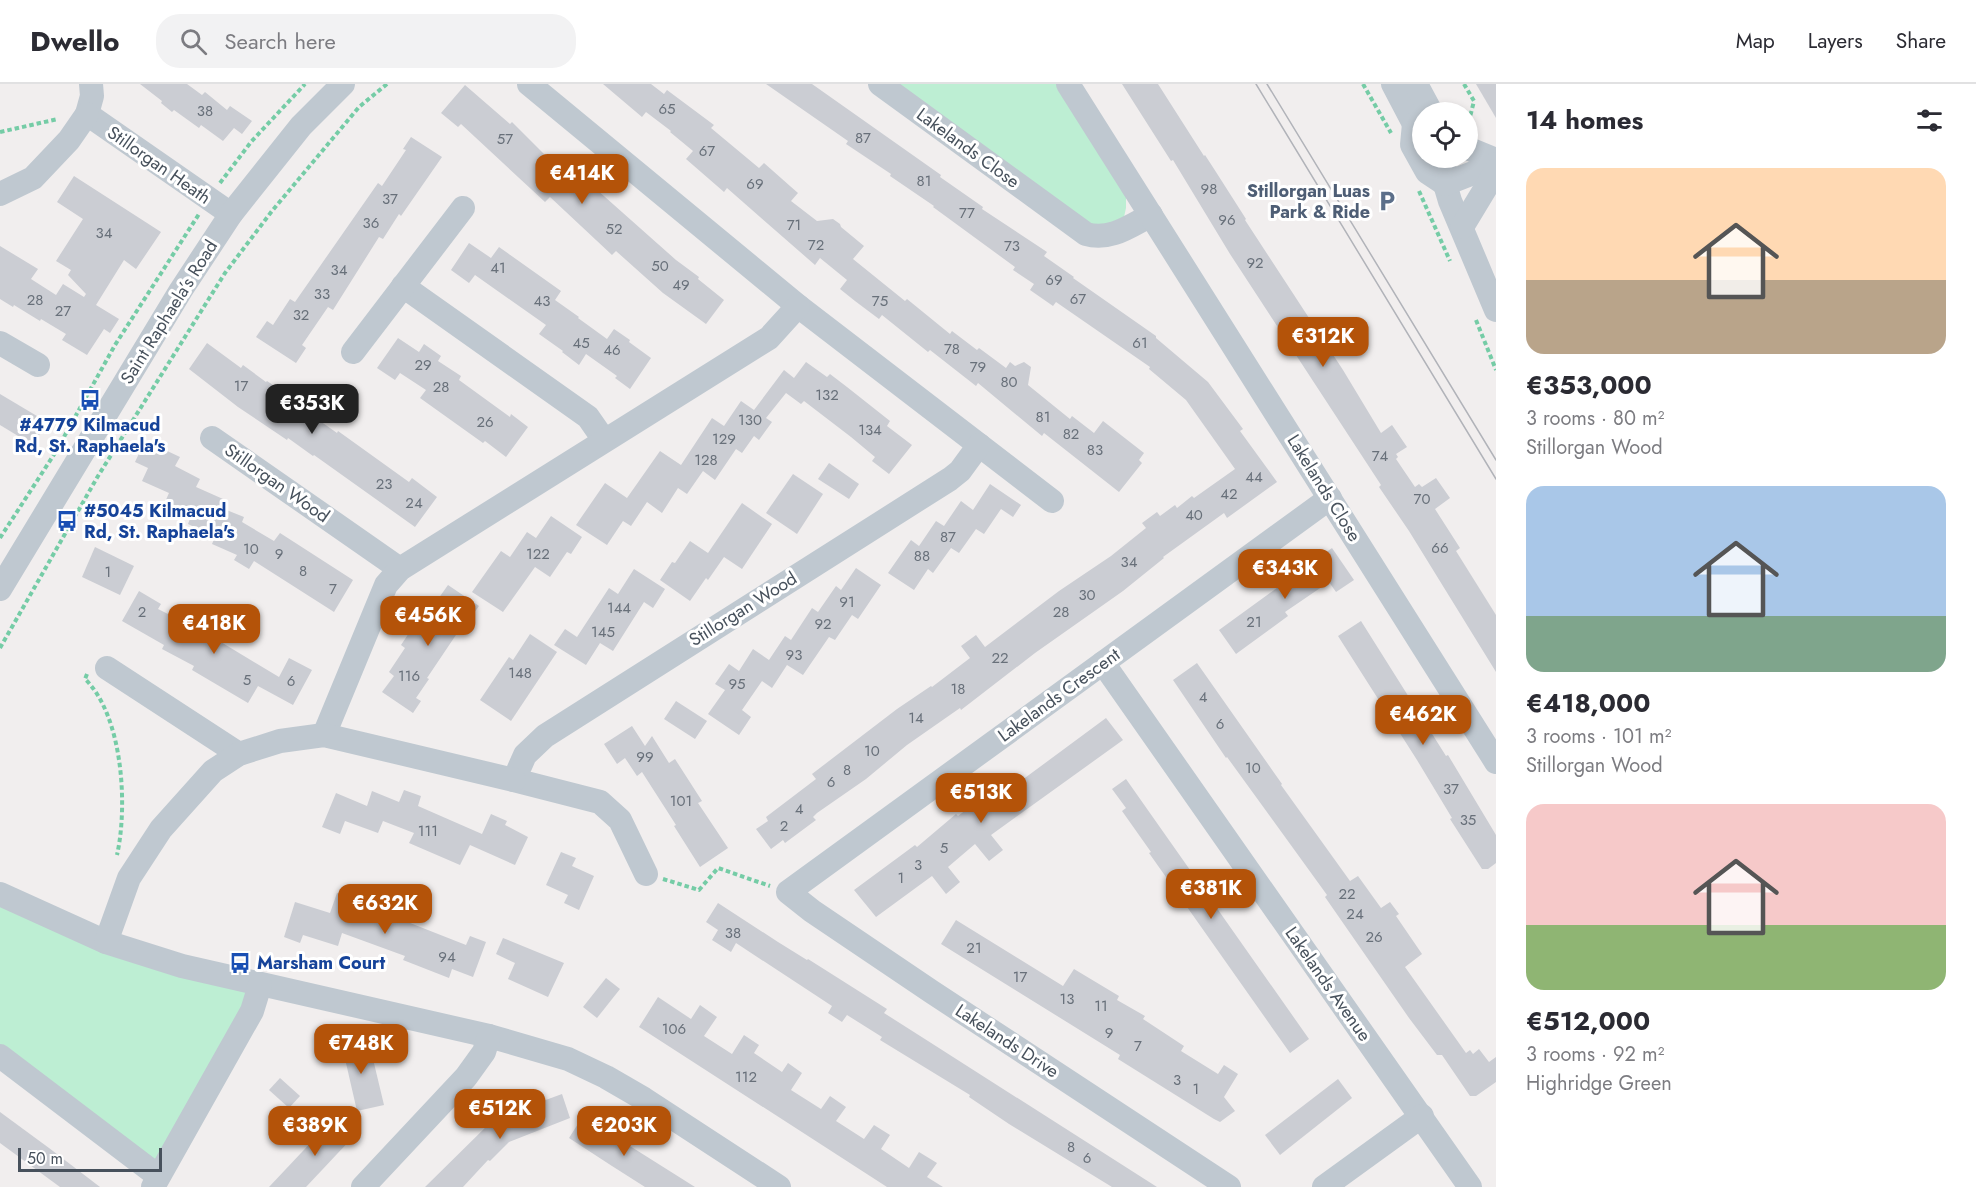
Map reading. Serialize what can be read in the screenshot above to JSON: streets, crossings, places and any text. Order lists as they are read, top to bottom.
{
  "streets": {
    "street": [
      "Lakelands Close",
      "Stillorgan Heath",
      "Saint Raphaela’s Road",
      "Stillorgan Wood",
      "Lakelands Crescent",
      "Lakelands Avenue",
      "Lakelands Drive"
    ]
  },
  "crossings": [
    ["Lakelands Close", "Lakelands Crescent"],
    ["Stillorgan Heath", "Saint Raphaela’s Road"],
    ["Lakelands Crescent", "Lakelands Avenue"],
    ["Lakelands Crescent", "Lakelands Drive"]
  ],
  "places": {
    "parking": ["Stillorgan Luas Park & Ride"],
    "bus stop": ["#4779 Kilmacud Rd, St. Raphaela's", "#5045 Kilmacud Rd, St. Raphaela's", "Marsham Court"]
  },
  "house_numbers": [
    "65",
    "38",
    "87",
    "57",
    "67",
    "81",
    "69",
    "98",
    "37",
    "77",
    "96",
    "36",
    "71",
    "52",
    "34",
    "72",
    "73",
    "92",
    "50",
    "41",
    "34",
    "69",
    "49",
    "33",
    "67",
    "28",
    "43",
    "75",
    "27",
    "32",
    "45",
    "61",
    "78",
    "46",
    "29",
    "79",
    "80",
    "17",
    "28",
    "132",
    "81",
    "130",
    "26",
    "134",
    "82",
    "129",
    "83",
    "74",
    "128",
    "44",
    "23",
    "42",
    "70",
    "24",
    "40",
    "87",
    "66",
    "10",
    "9",
    "122",
    "88",
    "34",
    "8",
    "1",
    "7",
    "30",
    "91",
    "144",
    "2",
    "28",
    "21",
    "92",
    "145",
    "93",
    "22",
    "148",
    "116",
    "5",
    "6",
    "95",
    "18",
    "4",
    "14",
    "6",
    "10",
    "99",
    "10",
    "8",
    "6",
    "37",
    "101",
    "4",
    "35",
    "2",
    "111",
    "5",
    "3",
    "1",
    "22",
    "24",
    "38",
    "26",
    "21",
    "94",
    "17",
    "13",
    "11",
    "106",
    "9",
    "7",
    "112",
    "3",
    "1",
    "8",
    "6"
  ],
  "scale_bar": "50 m",
  "page": {
    "header": "Dwello",
    "search": "Search here",
    "nav": ["Map", "Layers", "Share"],
    "heading": "14 homes",
    "price": [
      "€414K",
      "€312K",
      "€353K",
      "€343K",
      "€456K",
      "€418K",
      "€462K",
      "€513K",
      "€381K",
      "€632K",
      "€748K",
      "€512K",
      "€389K",
      "€203K"
    ],
    "list": [
      {
        "name": "€353,000",
        "note": "3 rooms · 80 m² · Stillorgan Wood"
      },
      {
        "name": "€418,000",
        "note": "3 rooms · 101 m² · Stillorgan Wood"
      },
      {
        "name": "€512,000",
        "note": "3 rooms · 92 m² · Highridge Green"
      }
    ],
    "scale": "50 m"
  }
}
